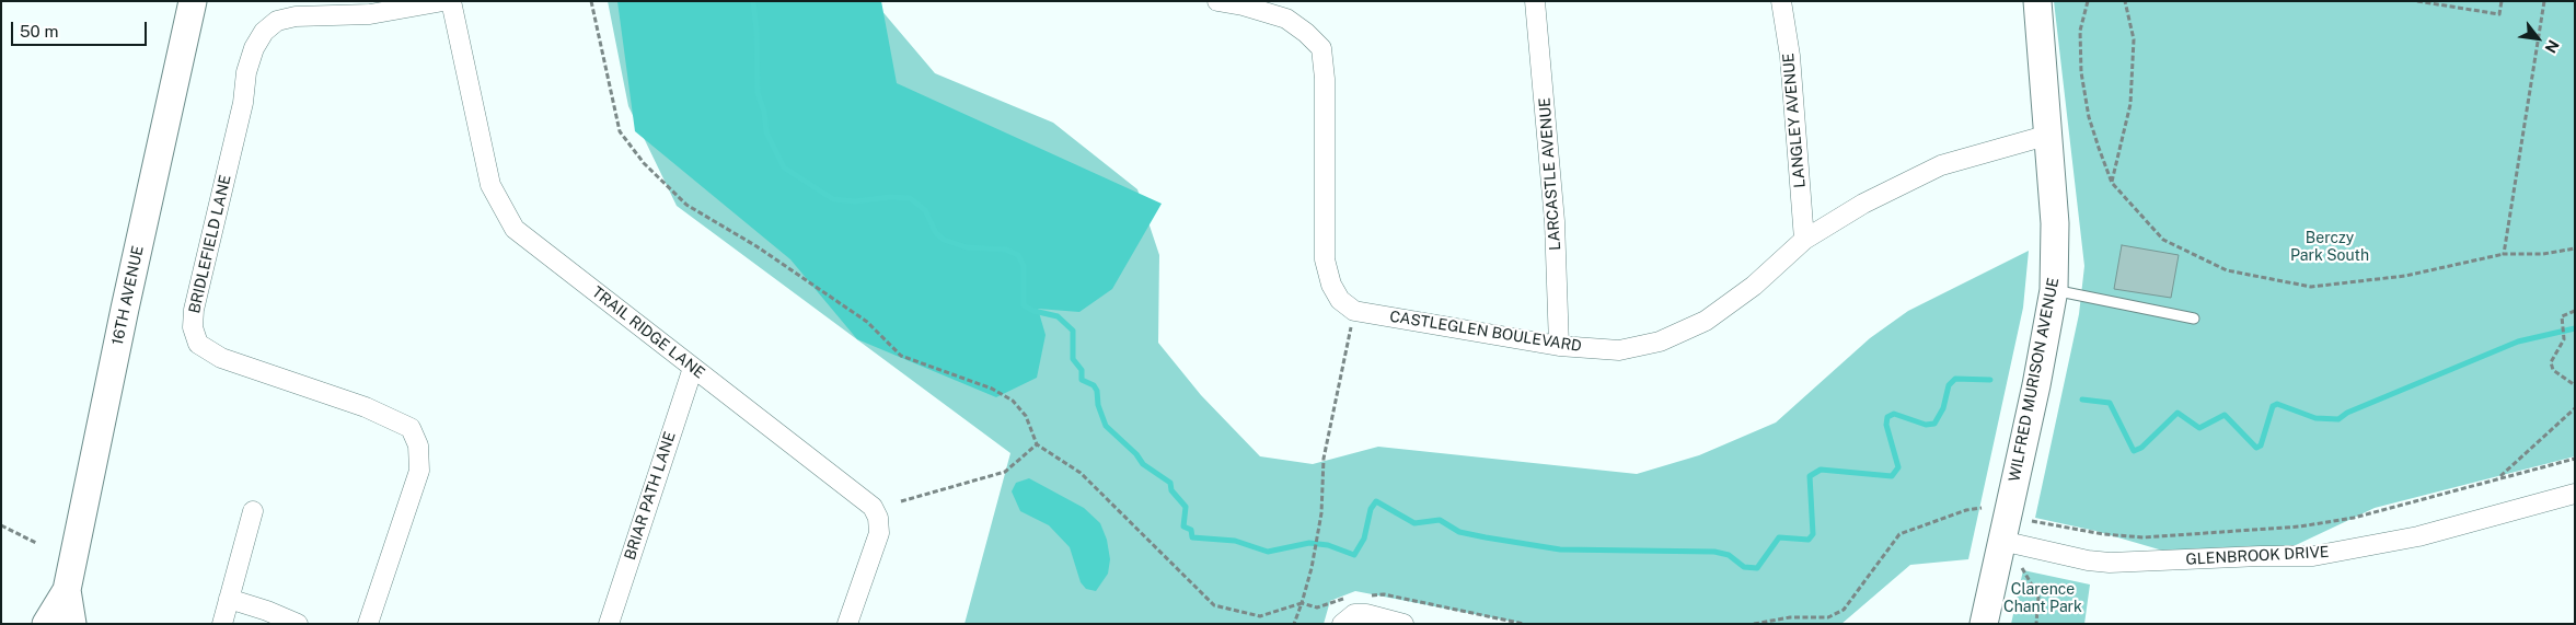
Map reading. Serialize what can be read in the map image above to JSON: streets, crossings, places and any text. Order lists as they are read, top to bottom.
{
  "streets": {
    "main road": ["16TH AVENUE", "WILFRED MURISON AVENUE"],
    "street": [
      "LANGLEY AVENUE",
      "LARCASTLE AVENUE",
      "BRIDLEFIELD LANE",
      "CASTLEGLEN BOULEVARD",
      "TRAIL RIDGE LANE",
      "BRIAR PATH LANE",
      "GLENBROOK DRIVE"
    ]
  },
  "crossings": [
    ["LANGLEY AVENUE", "CASTLEGLEN BOULEVARD"],
    ["LARCASTLE AVENUE", "CASTLEGLEN BOULEVARD"],
    ["CASTLEGLEN BOULEVARD", "WILFRED MURISON AVENUE"],
    ["TRAIL RIDGE LANE", "BRIAR PATH LANE"],
    ["WILFRED MURISON AVENUE", "GLENBROOK DRIVE"]
  ],
  "parks": ["Berczy Park South", "Clarence Chant Park"],
  "scale_bar": "50 m",
  "north": "bottom right"
}
